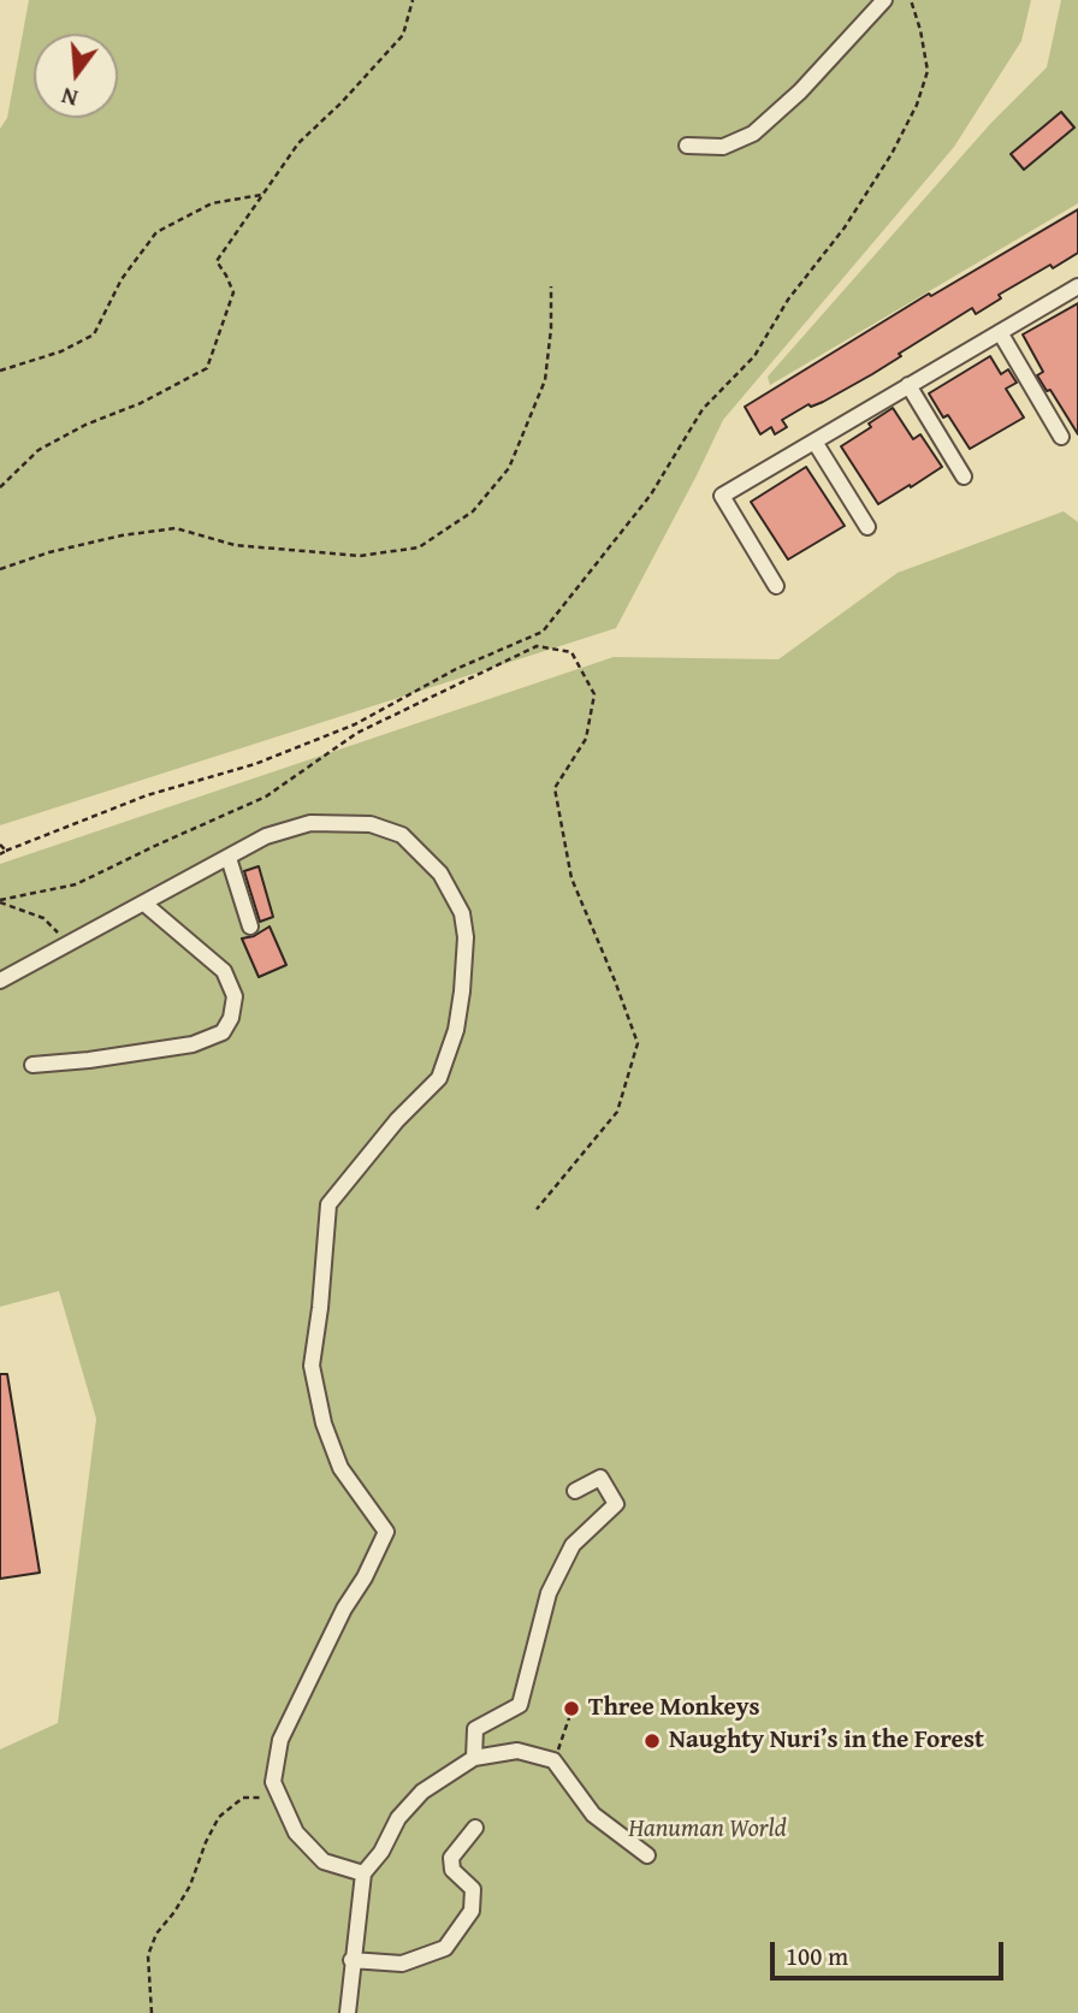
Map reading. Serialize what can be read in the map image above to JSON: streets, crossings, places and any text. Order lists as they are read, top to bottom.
{
  "parks": ["Hanuman World"],
  "places": ["Three Monkeys", "Naughty Nuri’s in the Forest"],
  "scale_bar": "100 m",
  "north": "bottom"
}
